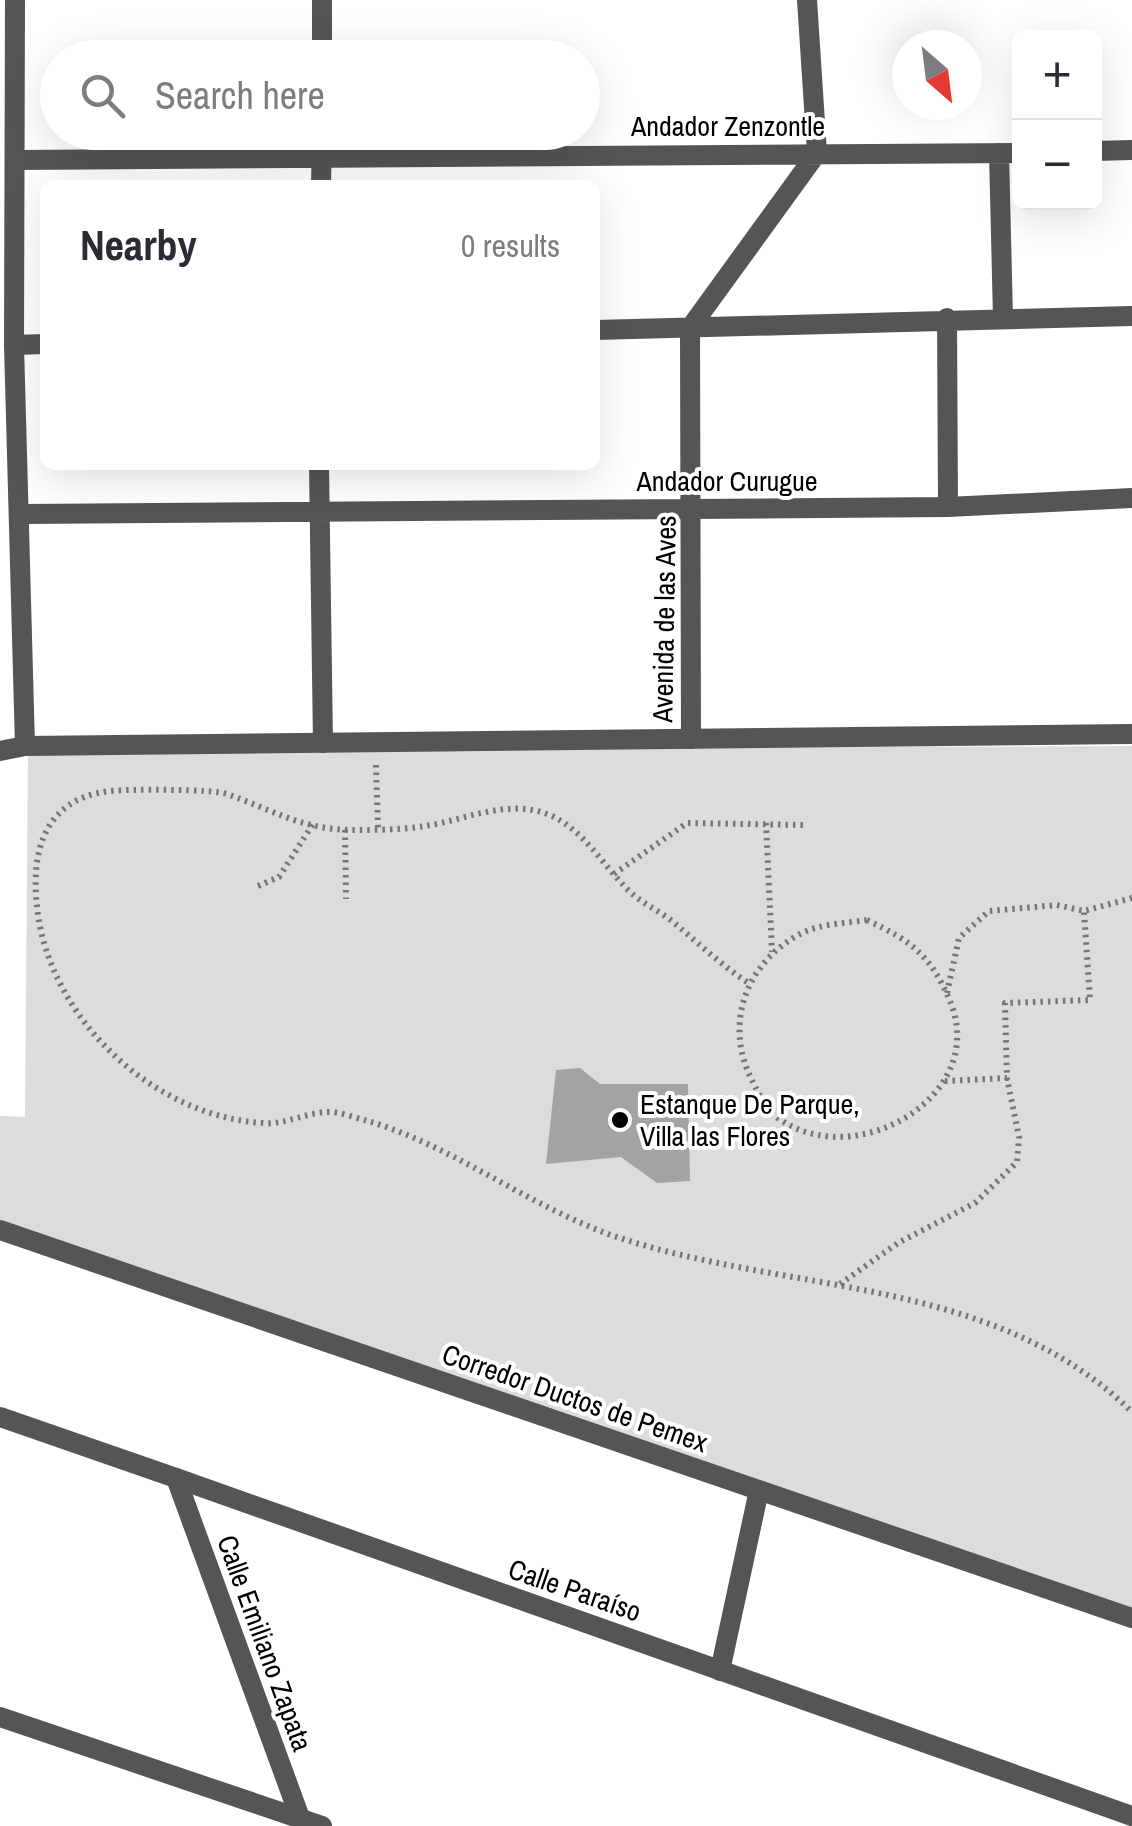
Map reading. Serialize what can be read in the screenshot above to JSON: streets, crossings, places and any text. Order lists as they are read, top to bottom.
{
  "streets": {
    "street": [
      "Andador Zenzontle",
      "Andador Curugue",
      "Avenida de las Aves",
      "Corredor Ductos de Pemex",
      "Calle Paraíso",
      "Calle Emiliano Zapata"
    ]
  },
  "crossings": [
    ["Andador Curugue", "Avenida de las Aves"],
    ["Calle Paraíso", "Calle Emiliano Zapata"]
  ],
  "places": ["Estanque De Parque, Villa las Flores"],
  "north": "bottom right",
  "page": {
    "map_buttons": ["+", "−"],
    "search": "Search here",
    "heading": ["Nearby", "0 results"]
  }
}
